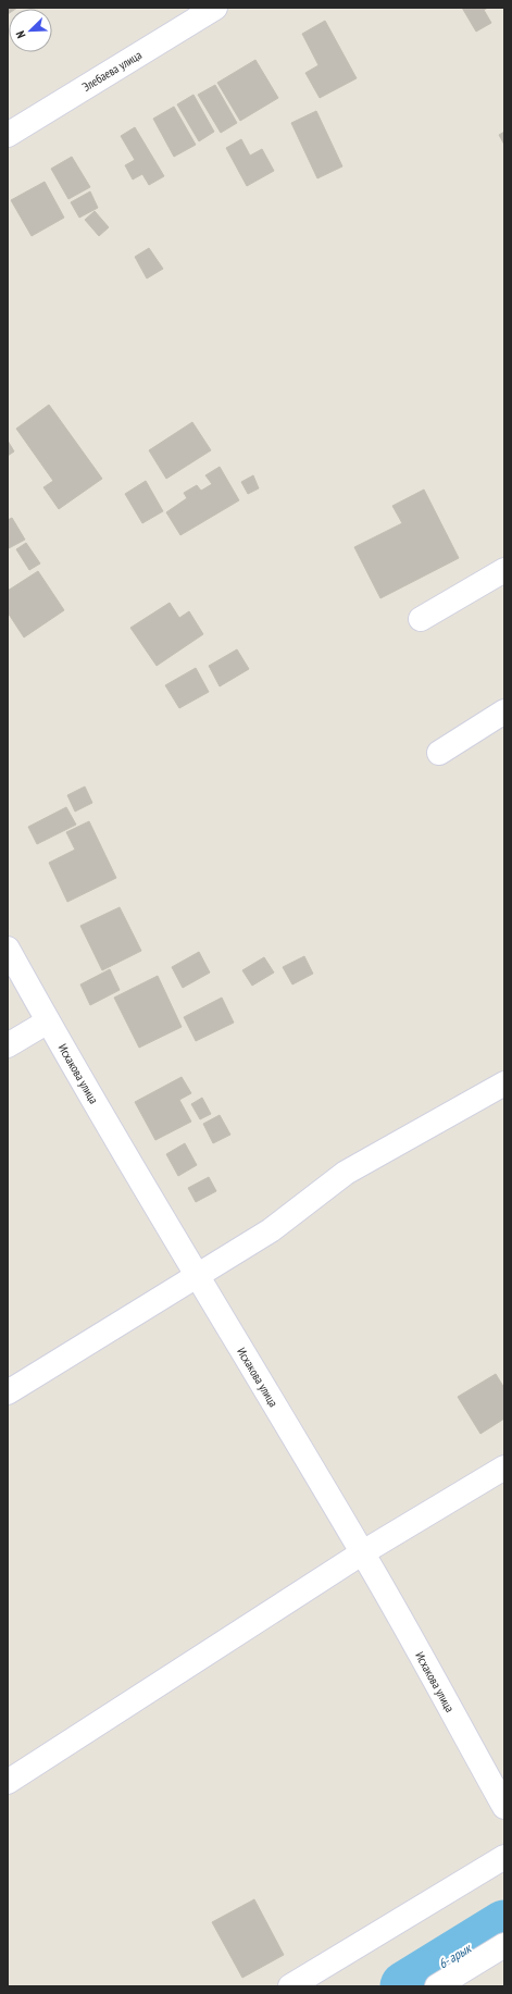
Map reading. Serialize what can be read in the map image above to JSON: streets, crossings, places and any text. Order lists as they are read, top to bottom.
{
  "streets": {
    "street": ["Элебаева улица", "Исхакова улица"]
  },
  "water": ["6- арык"],
  "north": "bottom left"
}
